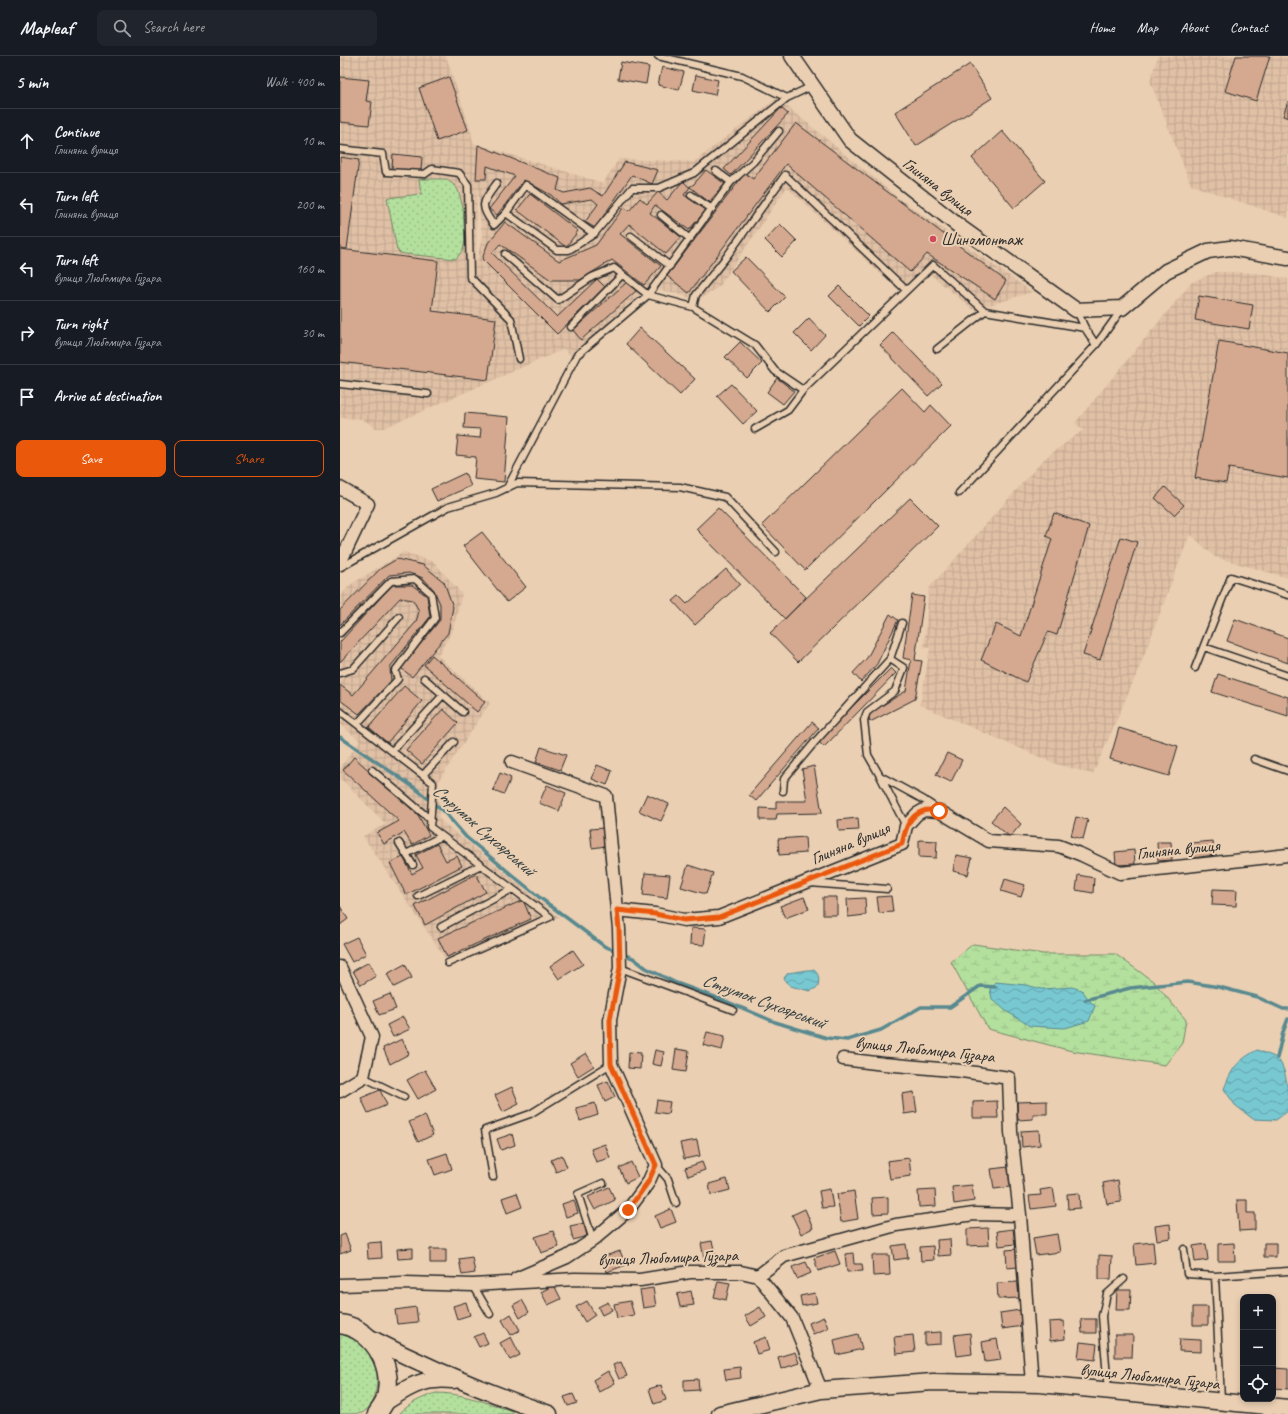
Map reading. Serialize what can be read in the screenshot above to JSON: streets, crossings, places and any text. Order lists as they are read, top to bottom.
{
  "streets": {
    "main road": ["вулиця Любомира Гузара"],
    "street": ["Глиняна вулиця"]
  },
  "water": ["Струмок Сухоярський"],
  "places": ["Шиномонтаж"],
  "page": {
    "header": "Mapleaf",
    "search": "Search here",
    "nav": [
      "Home",
      "Map",
      "About",
      "Contact"
    ],
    "heading": ["5 min", "Walk · 400 m"],
    "list": [
      ["Continue", "Глиняна вулиця", "10 m"],
      ["Turn left", "Глиняна вулиця", "200 m"],
      ["Turn left", "вулиця Любомира Гузара", "160 m"],
      ["Turn right", "вулиця Любомира Гузара", "30 m"],
      "Arrive at destination"
    ],
    "buttons": ["Save", "Share"],
    "map_buttons": ["+", "−"]
  }
}
